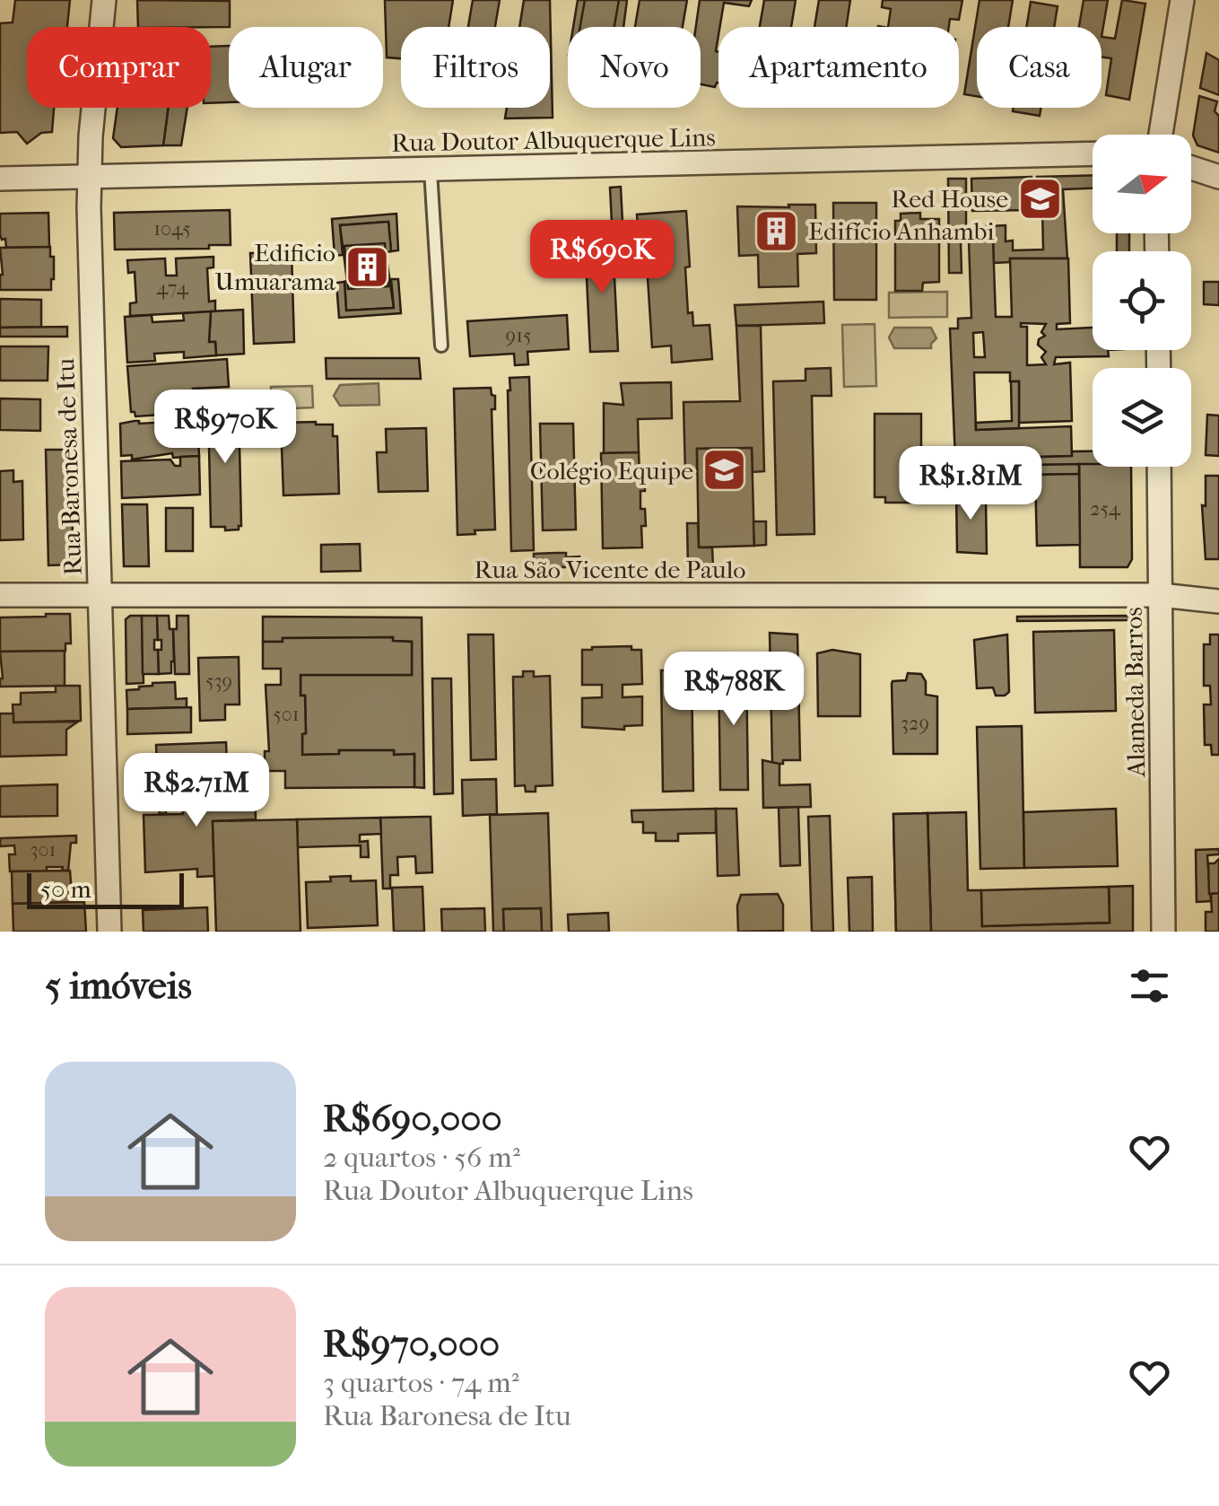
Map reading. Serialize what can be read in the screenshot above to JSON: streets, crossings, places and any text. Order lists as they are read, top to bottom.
{
  "streets": {
    "street": [
      "Rua Doutor Albuquerque Lins",
      "Rua Baronesa de Itu",
      "Rua São Vicente de Paulo",
      "Alameda Barros"
    ]
  },
  "crossings": [
    ["Rua Doutor Albuquerque Lins", "Rua Baronesa de Itu"],
    ["Rua Baronesa de Itu", "Rua São Vicente de Paulo"],
    ["Rua São Vicente de Paulo", "Alameda Barros"]
  ],
  "places": {
    "school or university": ["Red House", "Colégio Equipe"],
    "building": ["Edifício Anhambi", "Edificio Umuarama"]
  },
  "house_numbers": [
    "1045",
    "474",
    "915",
    "254",
    "539",
    "501",
    "329",
    "301"
  ],
  "scale_bar": "50 m",
  "north": "right",
  "page": {
    "chip": [
      "Comprar",
      "Alugar",
      "Filtros",
      "Novo",
      "Apartamento",
      "Casa"
    ],
    "price": [
      "R$690K",
      "R$970K",
      "R$1.81M",
      "R$788K",
      "R$2.71M"
    ],
    "scale": "50 m",
    "heading": "5 imóveis",
    "list": [
      {
        "name": "R$690,000",
        "note": "2 quartos · 56 m² · Rua Doutor Albuquerque Lins"
      },
      {
        "name": "R$970,000",
        "note": "3 quartos · 74 m² · Rua Baronesa de Itu"
      }
    ]
  }
}
